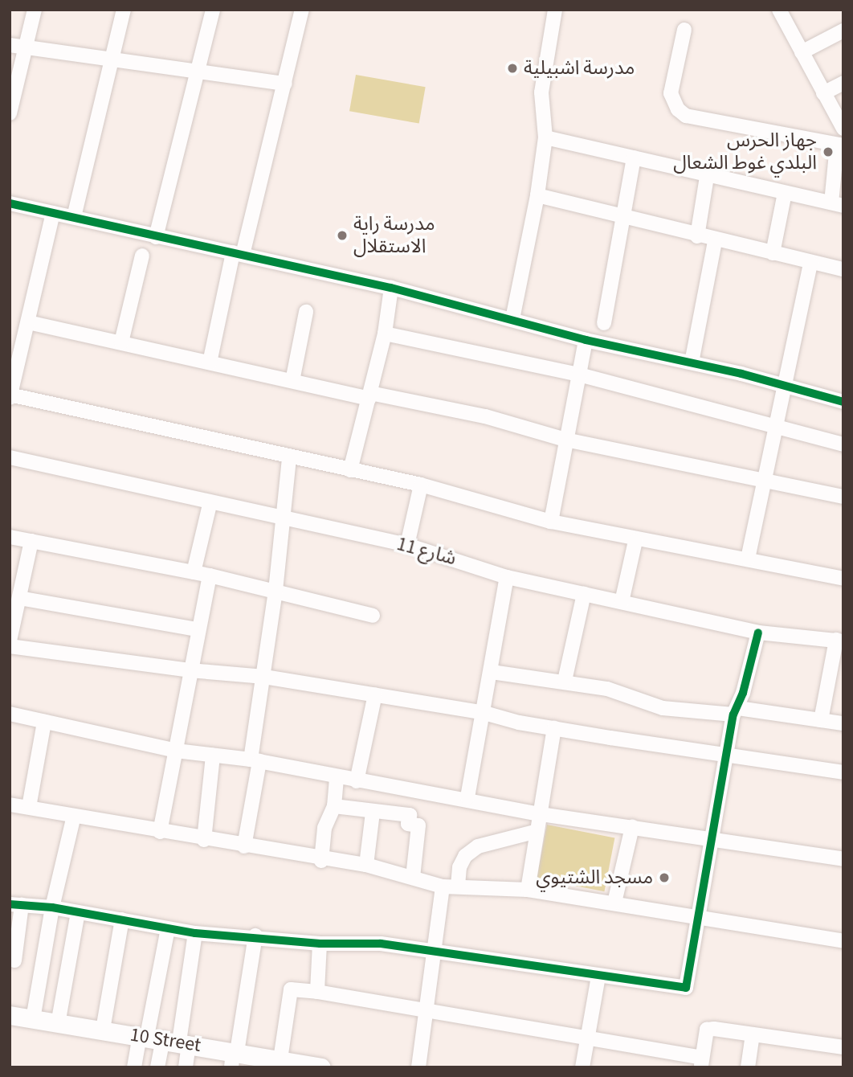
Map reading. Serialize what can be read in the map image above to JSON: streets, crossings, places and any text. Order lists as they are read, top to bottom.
{
  "streets": {
    "main road": ["10 Street"],
    "street": ["شارع 11"]
  },
  "places": [
    "مدرسة اشبيلية",
    "جهاز الحرس البلدي غوط الشعال",
    "مدرسة راية الاستقلال",
    "مسجد الشتيوي"
  ]
}
